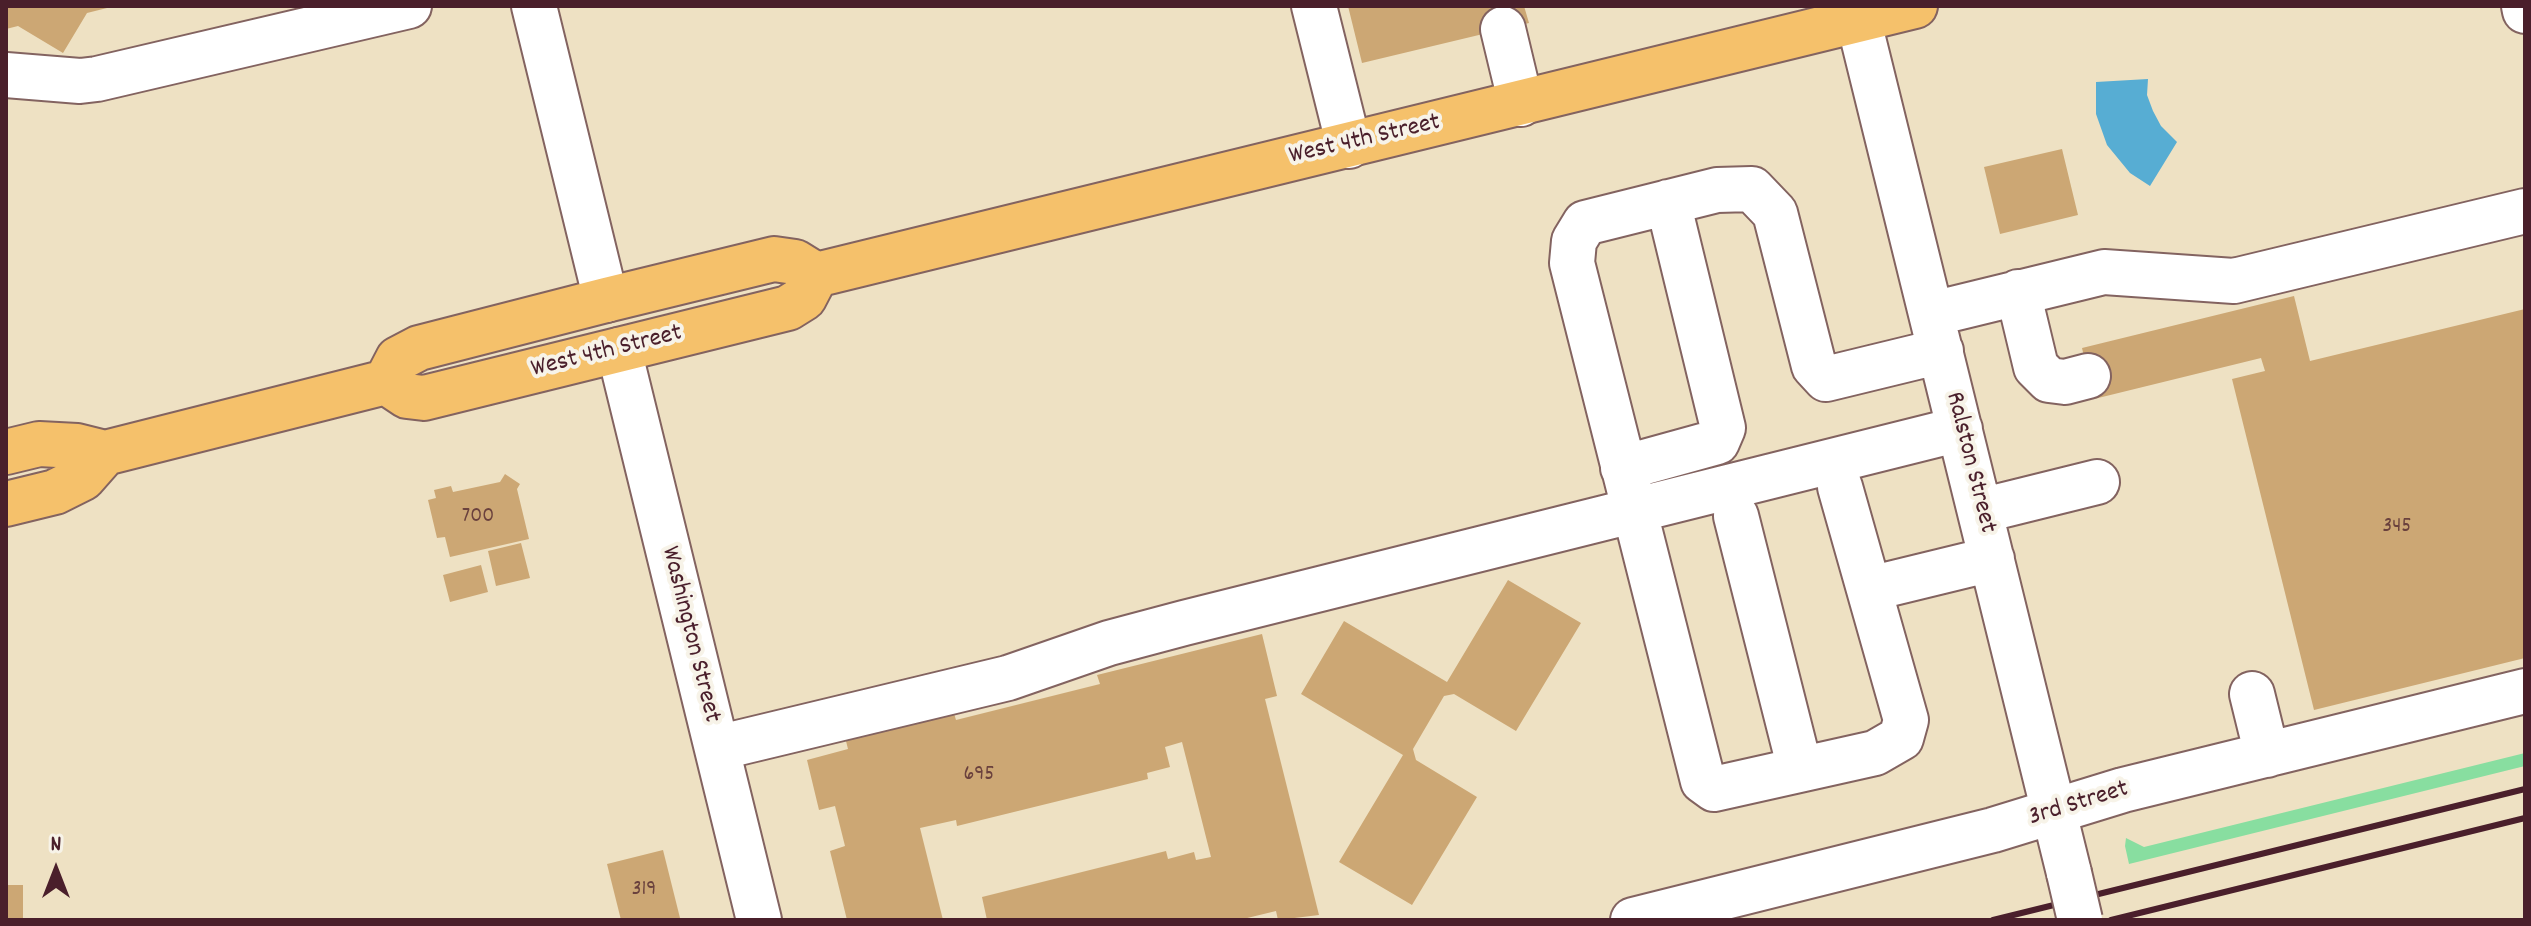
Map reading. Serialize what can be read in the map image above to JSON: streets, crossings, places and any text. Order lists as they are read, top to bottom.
{
  "streets": {
    "main road": ["West 4th Street"],
    "street": ["Ralston Street", "Washington Street", "3rd Street"]
  },
  "crossings": [
    ["West 4th Street", "Ralston Street"],
    ["West 4th Street", "Washington Street"],
    ["Ralston Street", "3rd Street"]
  ],
  "house_numbers": [
    "700",
    "345",
    "695",
    "319"
  ],
  "north": "top"
}
